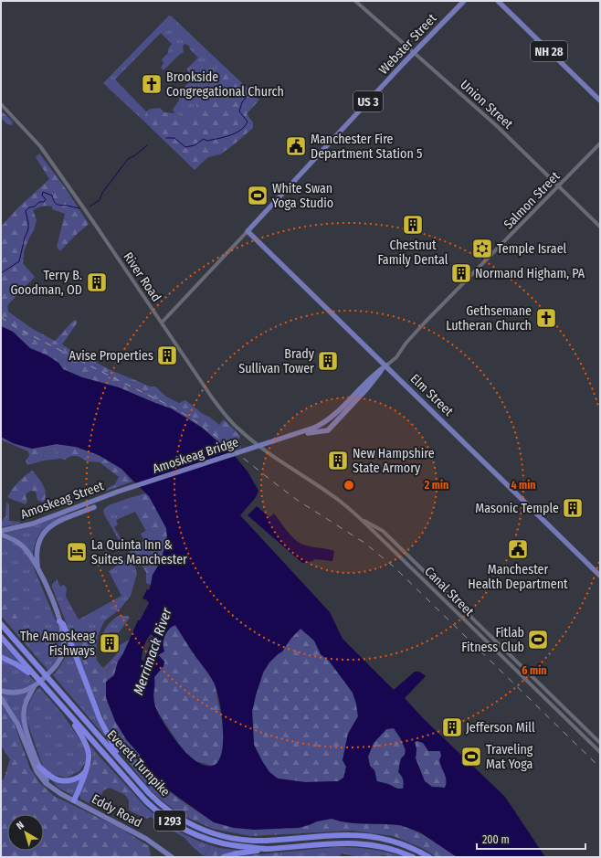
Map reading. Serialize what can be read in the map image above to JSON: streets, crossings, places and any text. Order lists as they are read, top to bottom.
{
  "streets": {
    "highway": ["Everett Turnpike", "I 293"],
    "main road": [
      "Webster Street",
      "NH 28",
      "US 3",
      "Elm Street",
      "Amoskeag Bridge",
      "Amoskeag Street",
      "Eddy Road"
    ],
    "street": [
      "Union Street",
      "Salmon Street",
      "River Road",
      "Canal Street"
    ]
  },
  "crossings": [
    ["Webster Street", "Union Street"],
    ["Webster Street", "Elm Street"],
    ["Union Street", "Salmon Street"],
    ["Salmon Street", "Elm Street"],
    ["River Road", "Canal Street"],
    ["Amoskeag Bridge", "Amoskeag Street"]
  ],
  "water": ["Merrimack River"],
  "places": {
    "church": ["Brookside Congregational Church", "Gethsemane Lutheran Church"],
    "public building": ["Manchester Fire Department Station 5", "Manchester Health Department"],
    "sports": ["White Swan Yoga Studio", "Fitlab Fitness Club", "Traveling Mat Yoga"],
    "building": [
      "Chestnut Family Dental",
      "Normand Higham, PA",
      "Terry B. Goodman, OD",
      "Avise Properties",
      "Brady Sullivan Tower",
      "New Hampshire State Armory",
      "Masonic Temple",
      "The Amoskeag Fishways",
      "Jefferson Mill"
    ],
    "synagogue": ["Temple Israel"],
    "hotel": ["La Quinta Inn & Suites Manchester"]
  },
  "scale_bar": "200 m",
  "north": "top left",
  "rings": ["2 min", "4 min", "6 min"]
}
